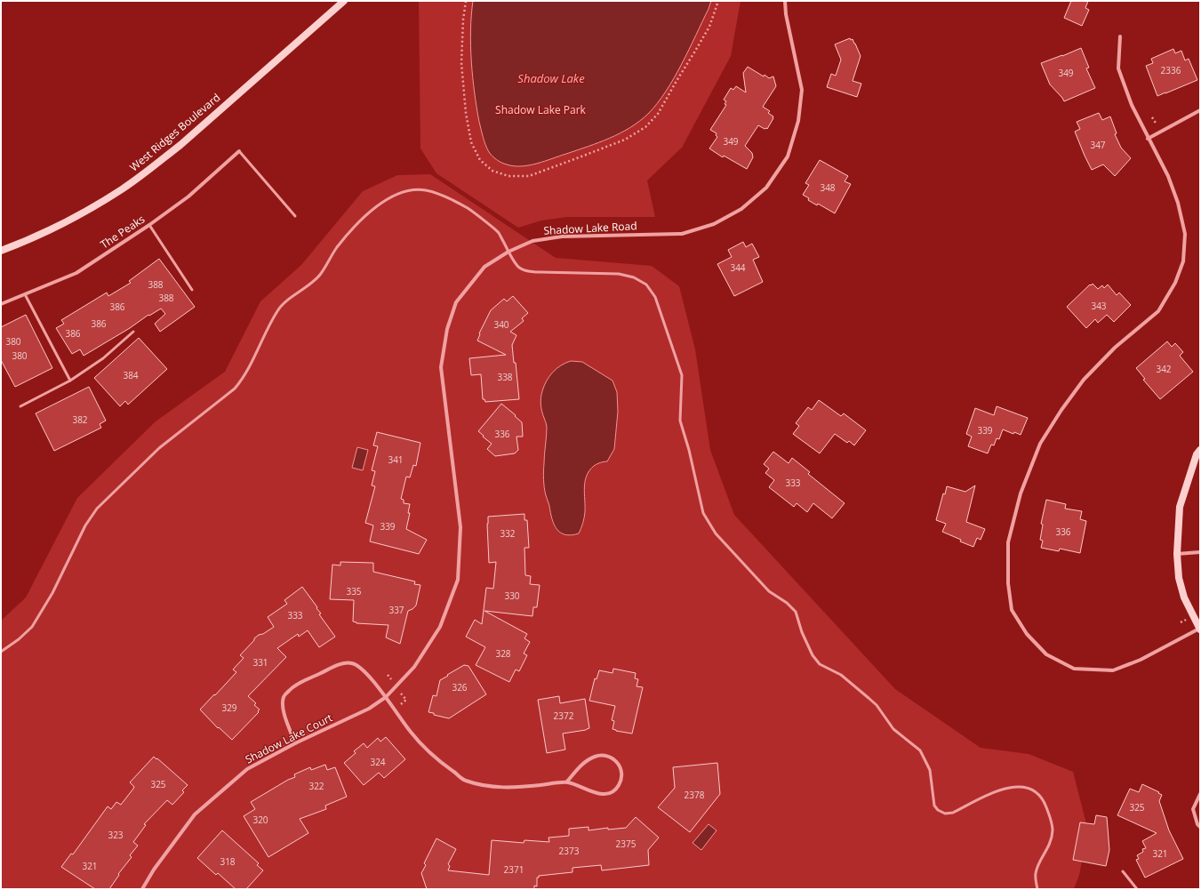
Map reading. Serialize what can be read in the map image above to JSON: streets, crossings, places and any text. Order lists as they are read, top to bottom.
{
  "streets": {
    "street": [
      "West Ridges Boulevard",
      "Shadow Lake Road",
      "The Peaks",
      "Shadow Lake Court"
    ]
  },
  "crossings": [
    ["Shadow Lake Road", "Shadow Lake Court"]
  ],
  "water": ["Shadow Lake"],
  "parks": ["Shadow Lake Park"],
  "house_numbers": [
    "2336",
    "349",
    "349",
    "347",
    "348",
    "344",
    "388",
    "388",
    "343",
    "386",
    "386",
    "340",
    "386",
    "380",
    "380",
    "342",
    "384",
    "338",
    "382",
    "339",
    "336",
    "341",
    "333",
    "339",
    "336",
    "332",
    "335",
    "330",
    "337",
    "333",
    "328",
    "331",
    "326",
    "329",
    "2372",
    "324",
    "325",
    "322",
    "2378",
    "325",
    "320",
    "323",
    "2375",
    "2373",
    "321",
    "318",
    "321",
    "2371"
  ]
}
